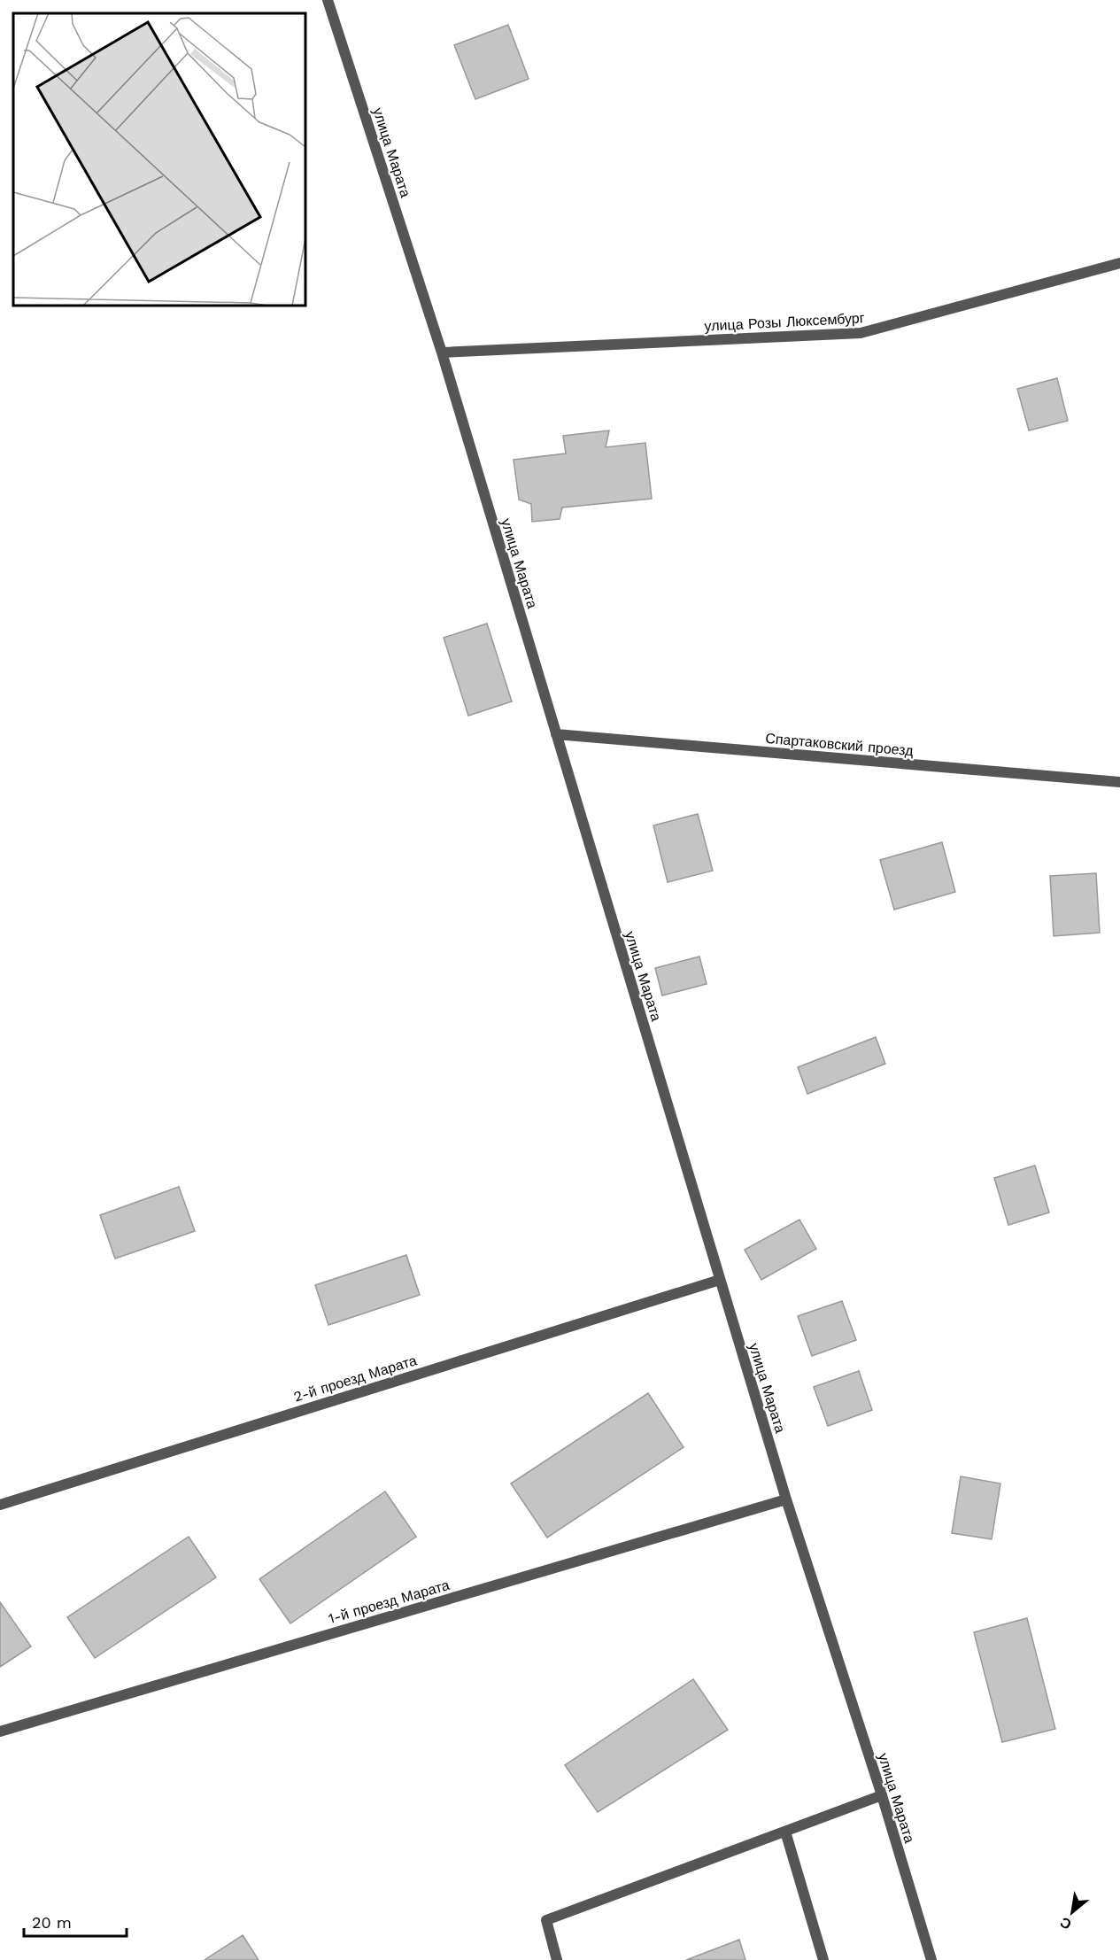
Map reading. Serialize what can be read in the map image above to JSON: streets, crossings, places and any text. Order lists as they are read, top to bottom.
{
  "streets": {
    "street": [
      "улица Марата",
      "улица Розы Люксембург",
      "Спартаковский проезд",
      "2-й проезд Марата",
      "1-й проезд Марата"
    ]
  },
  "crossings": [
    ["улица Марата", "улица Розы Люксембург"],
    ["улица Марата", "Спартаковский проезд"],
    ["улица Марата", "2-й проезд Марата"],
    ["улица Марата", "1-й проезд Марата"]
  ],
  "scale_bar": "20 m",
  "north": "bottom left"
}
